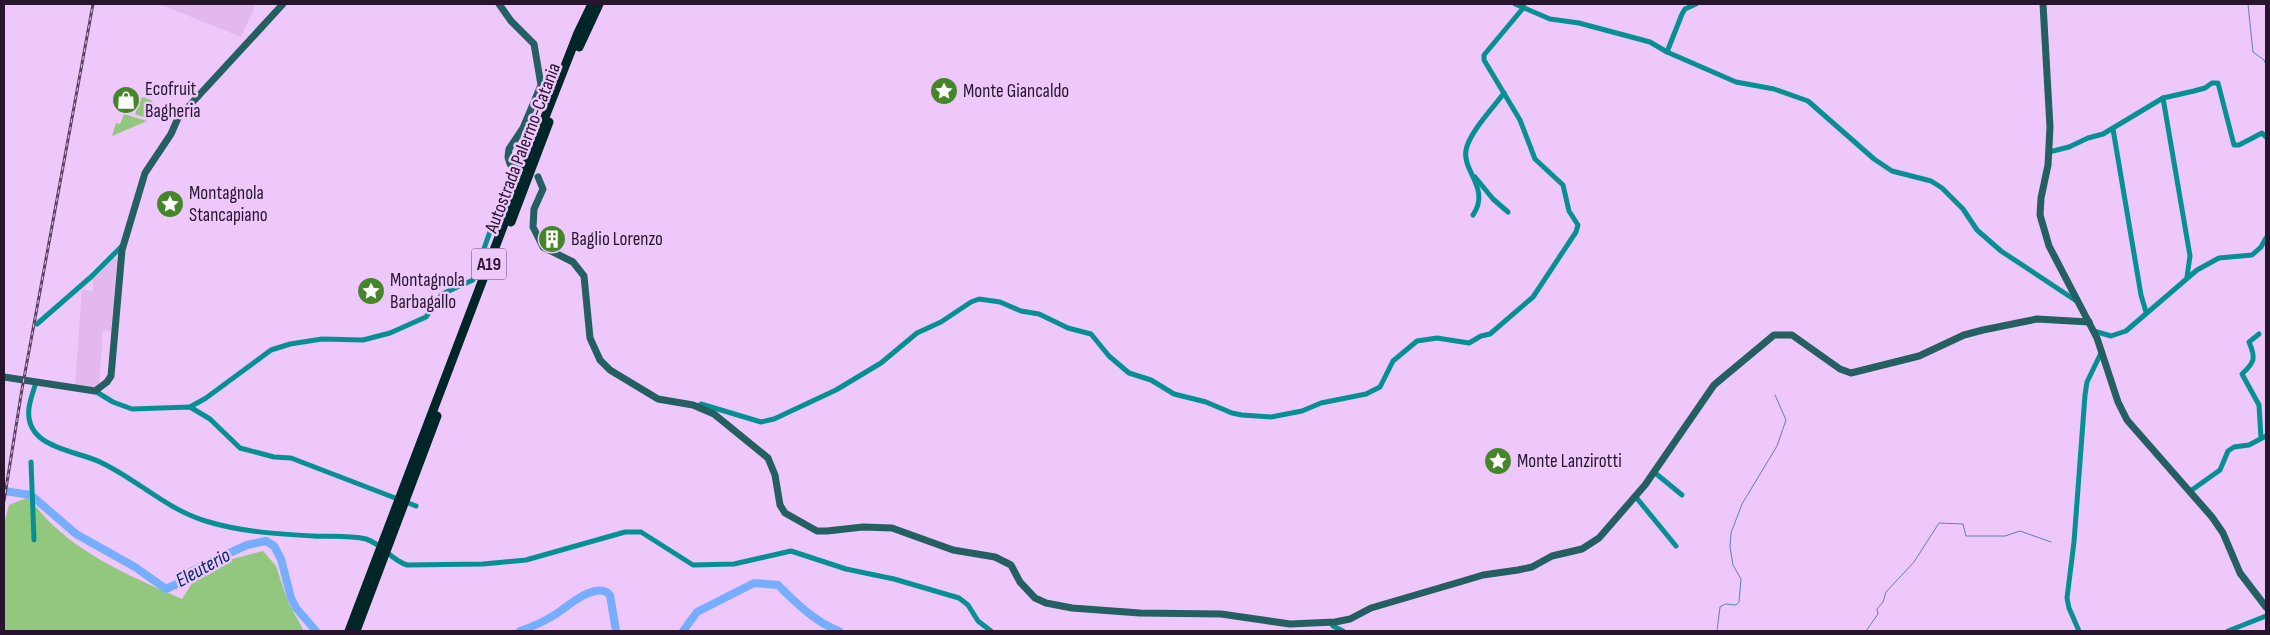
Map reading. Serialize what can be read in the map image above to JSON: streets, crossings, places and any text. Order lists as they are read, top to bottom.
{
  "streets": {
    "highway": ["Autostrada Palermo-Catania", "A19"]
  },
  "crossings": [
    ["Autostrada Palermo-Catania", "A19"]
  ],
  "water": ["Eleuterio"],
  "places": {
    "place": [
      "Monte Giancaldo",
      "Montagnola Stancapiano",
      "Montagnola Barbagallo",
      "Monte Lanzirotti"
    ],
    "shop": ["Ecofruit Bagheria"],
    "building": ["Baglio Lorenzo"]
  }
}
